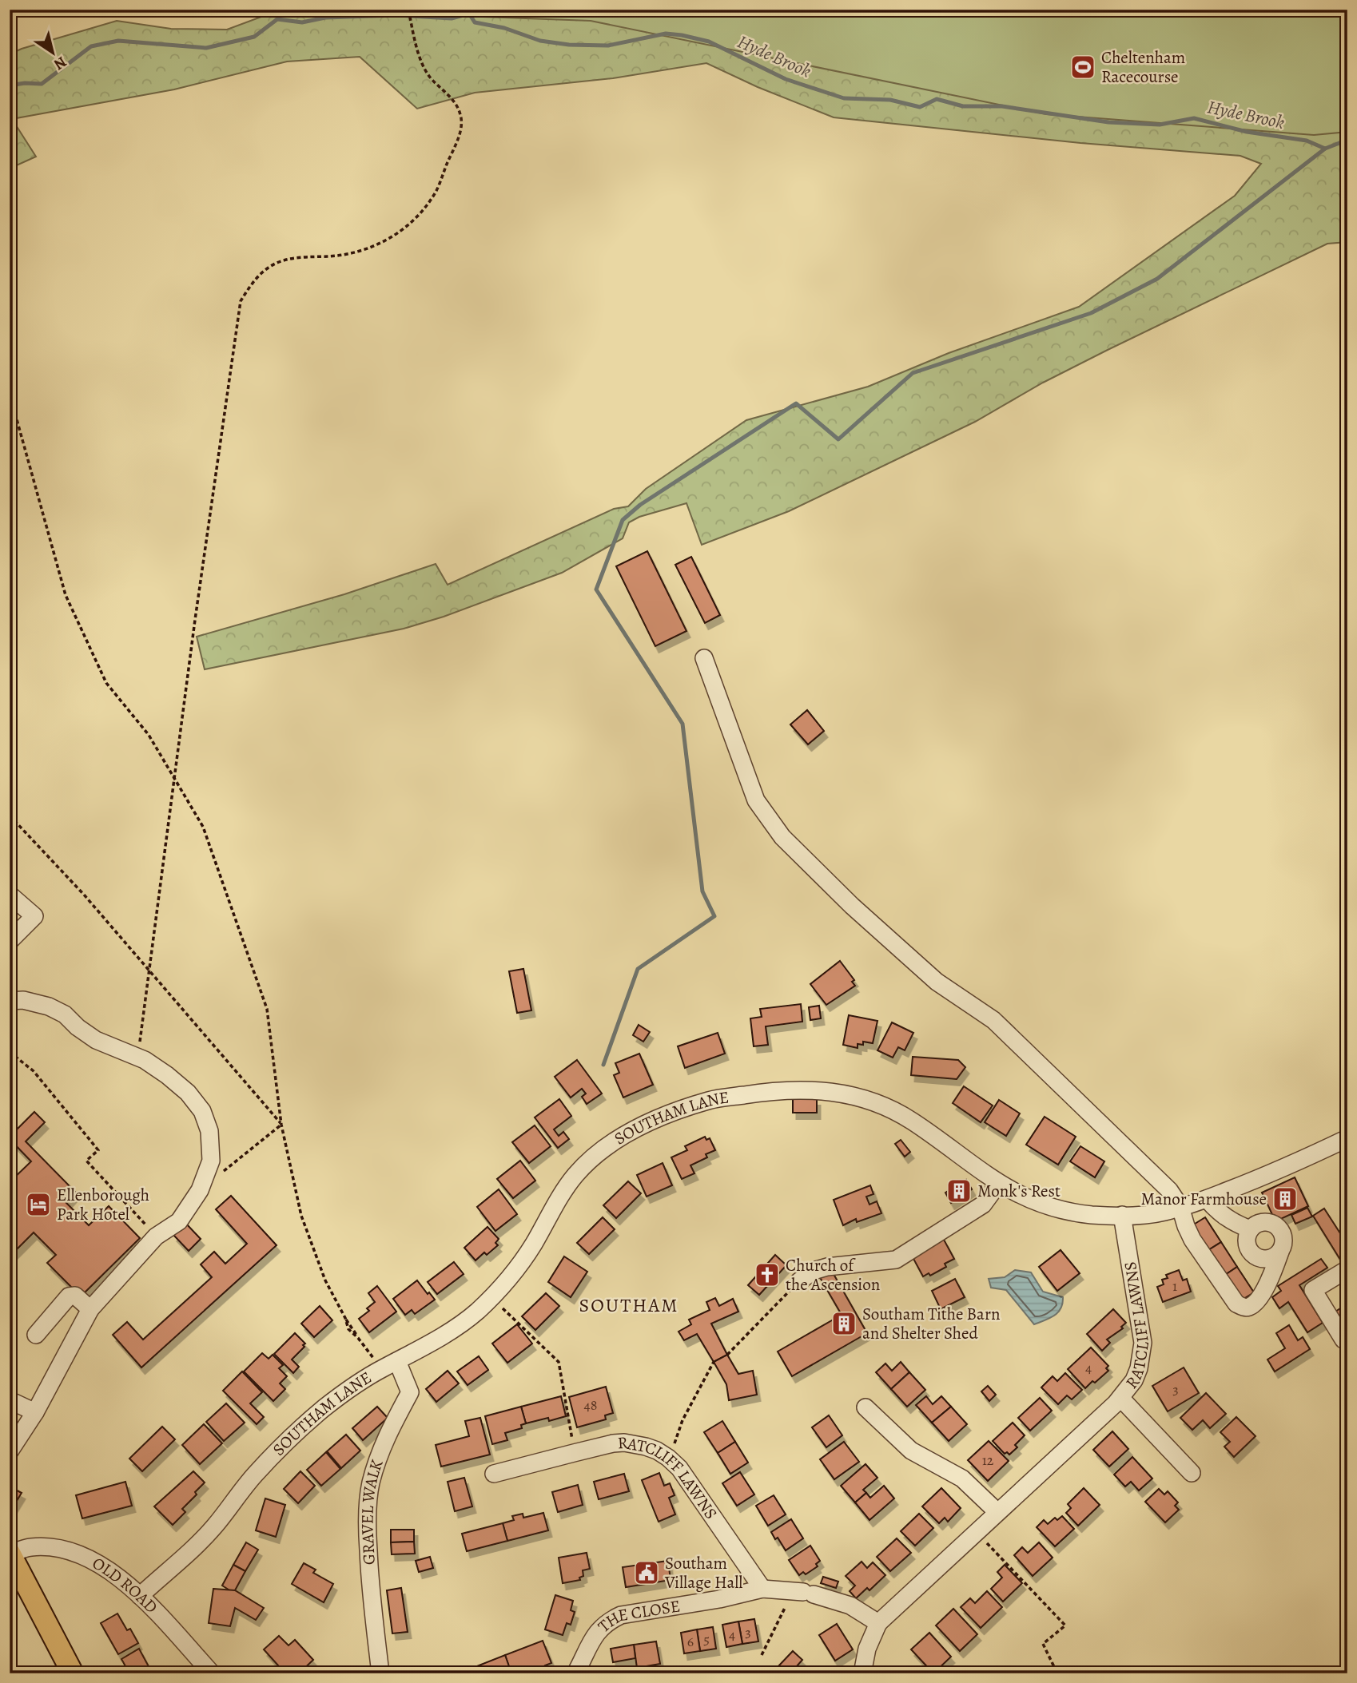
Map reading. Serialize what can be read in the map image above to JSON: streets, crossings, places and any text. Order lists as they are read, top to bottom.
{
  "streets": {
    "street": [
      "SOUTHAM LANE",
      "RATCLIFF LAWNS",
      "GRAVEL WALK",
      "OLD ROAD",
      "THE CLOSE"
    ]
  },
  "crossings": [
    ["SOUTHAM LANE", "RATCLIFF LAWNS"],
    ["SOUTHAM LANE", "GRAVEL WALK"],
    ["SOUTHAM LANE", "OLD ROAD"],
    ["RATCLIFF LAWNS", "THE CLOSE"]
  ],
  "districts": ["SOUTHAM"],
  "water": ["Hyde Brook"],
  "places": {
    "sports": ["Cheltenham Racecourse"],
    "building": ["Monk's Rest", "Manor Farmhouse", "Southam Tithe Barn and Shelter Shed"],
    "hotel": ["Ellenborough Park Hotel"],
    "church": ["Church of the Ascension"],
    "public building": ["Southam Village Hall"]
  },
  "house_numbers": [
    "1",
    "4",
    "3",
    "48",
    "12",
    "3",
    "4",
    "5",
    "6"
  ],
  "north": "bottom right"
}
